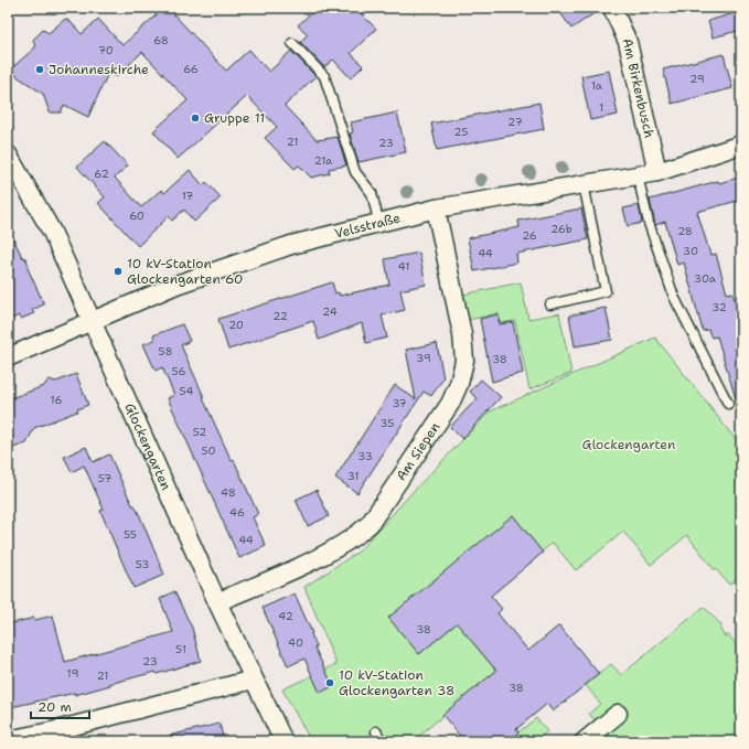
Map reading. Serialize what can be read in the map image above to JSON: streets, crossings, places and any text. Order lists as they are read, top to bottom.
{
  "streets": {
    "street": [
      "Am Birkenbusch",
      "Velsstraße",
      "Glockengarten",
      "Am Siepen"
    ]
  },
  "crossings": [
    ["Am Birkenbusch", "Velsstraße"],
    ["Velsstraße", "Glockengarten"],
    ["Velsstraße", "Am Siepen"],
    ["Glockengarten", "Am Siepen"]
  ],
  "parks": ["Glockengarten"],
  "places": [
    "Johanneskirche",
    "Gruppe 11",
    "10 kV-Station Glockengarten 60",
    "10 kV-Station Glockengarten 38"
  ],
  "house_numbers": [
    "68",
    "70",
    "66",
    "29",
    "1a",
    "1",
    "27",
    "25",
    "21",
    "23",
    "21a",
    "62",
    "17",
    "60",
    "26b",
    "28",
    "26",
    "30",
    "44",
    "41",
    "30a",
    "32",
    "24",
    "22",
    "20",
    "58",
    "39",
    "38",
    "56",
    "54",
    "16",
    "37",
    "35",
    "52",
    "50",
    "33",
    "31",
    "57",
    "48",
    "46",
    "55",
    "44",
    "53",
    "42",
    "38",
    "40",
    "51",
    "23",
    "19",
    "21",
    "38"
  ],
  "scale_bar": "20 m"
}
